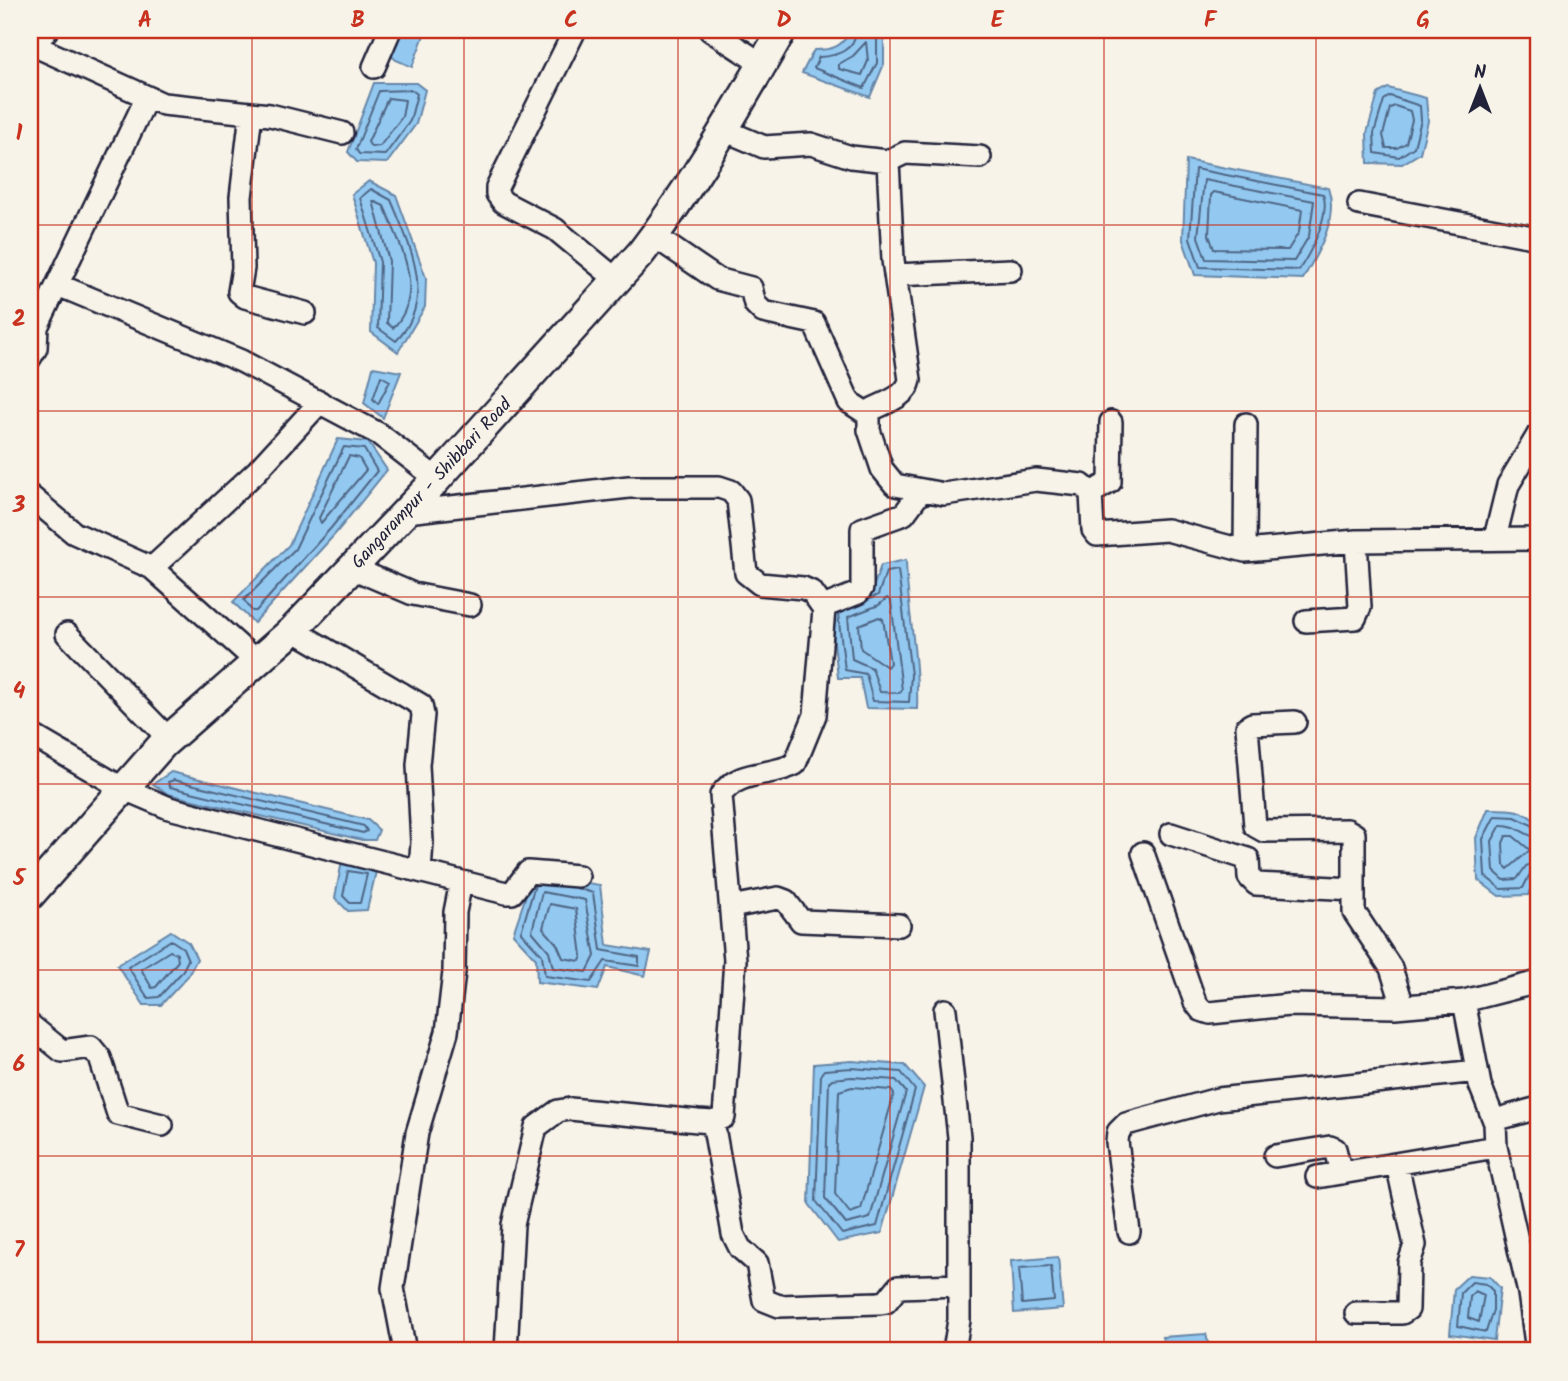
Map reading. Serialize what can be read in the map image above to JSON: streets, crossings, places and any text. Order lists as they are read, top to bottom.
{
  "streets": {
    "main road": ["Gangarampur - Shibbari Road"]
  },
  "north": "top",
  "grid": {
    "columns": [
      "A",
      "B",
      "C",
      "D",
      "E",
      "F",
      "G"
    ],
    "rows": [
      "1",
      "2",
      "3",
      "4",
      "5",
      "6",
      "7"
    ]
  }
}
